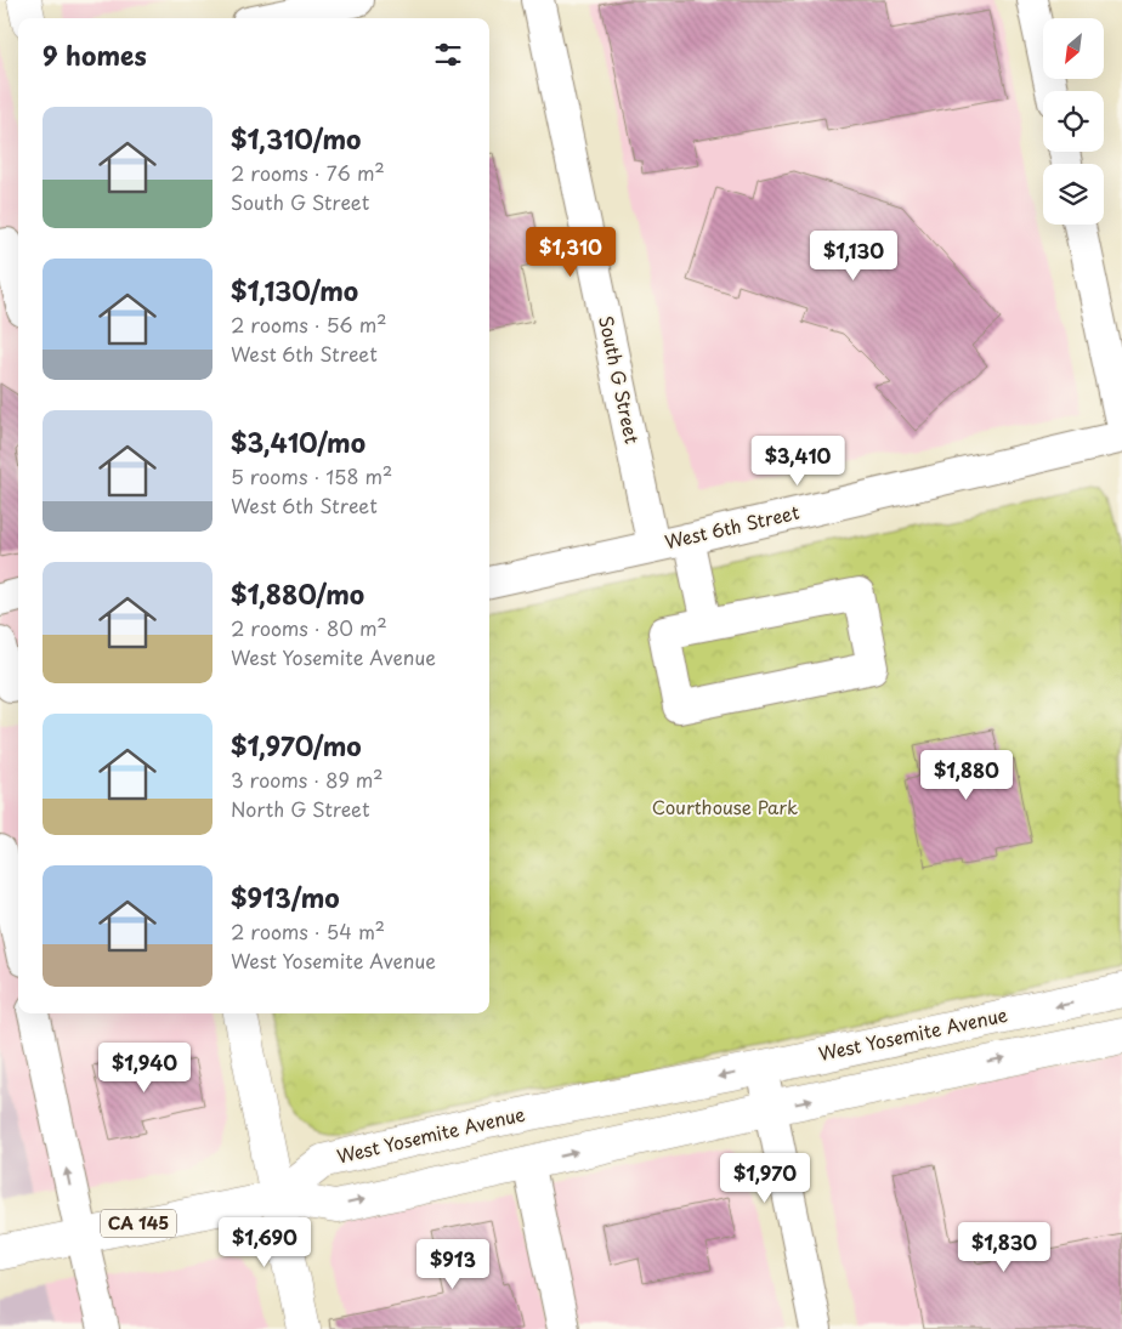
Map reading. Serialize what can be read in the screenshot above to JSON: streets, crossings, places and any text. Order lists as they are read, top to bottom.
{
  "streets": {
    "main road": ["West Yosemite Avenue", "CA 145"],
    "street": ["South G Street", "West 6th Street"]
  },
  "crossings": [
    ["South G Street", "West 6th Street"],
    ["West Yosemite Avenue", "CA 145"]
  ],
  "parks": ["Courthouse Park"],
  "north": "bottom left",
  "page": {
    "heading": "9 homes",
    "list": [
      {
        "name": "$1,310/mo",
        "note": "2 rooms · 76 m² · South G Street"
      },
      {
        "name": "$1,130/mo",
        "note": "2 rooms · 56 m² · West 6th Street"
      },
      {
        "name": "$3,410/mo",
        "note": "5 rooms · 158 m² · West 6th Street"
      },
      {
        "name": "$1,880/mo",
        "note": "2 rooms · 80 m² · West Yosemite Avenue"
      },
      {
        "name": "$1,970/mo",
        "note": "3 rooms · 89 m² · North G Street"
      },
      {
        "name": "$913/mo",
        "note": "2 rooms · 54 m² · West Yosemite Avenue"
      }
    ],
    "price": [
      "$1,310",
      "$1,130",
      "$3,410",
      "$1,880",
      "$1,940",
      "$1,970",
      "$1,690",
      "$1,830",
      "$913"
    ]
  }
}
